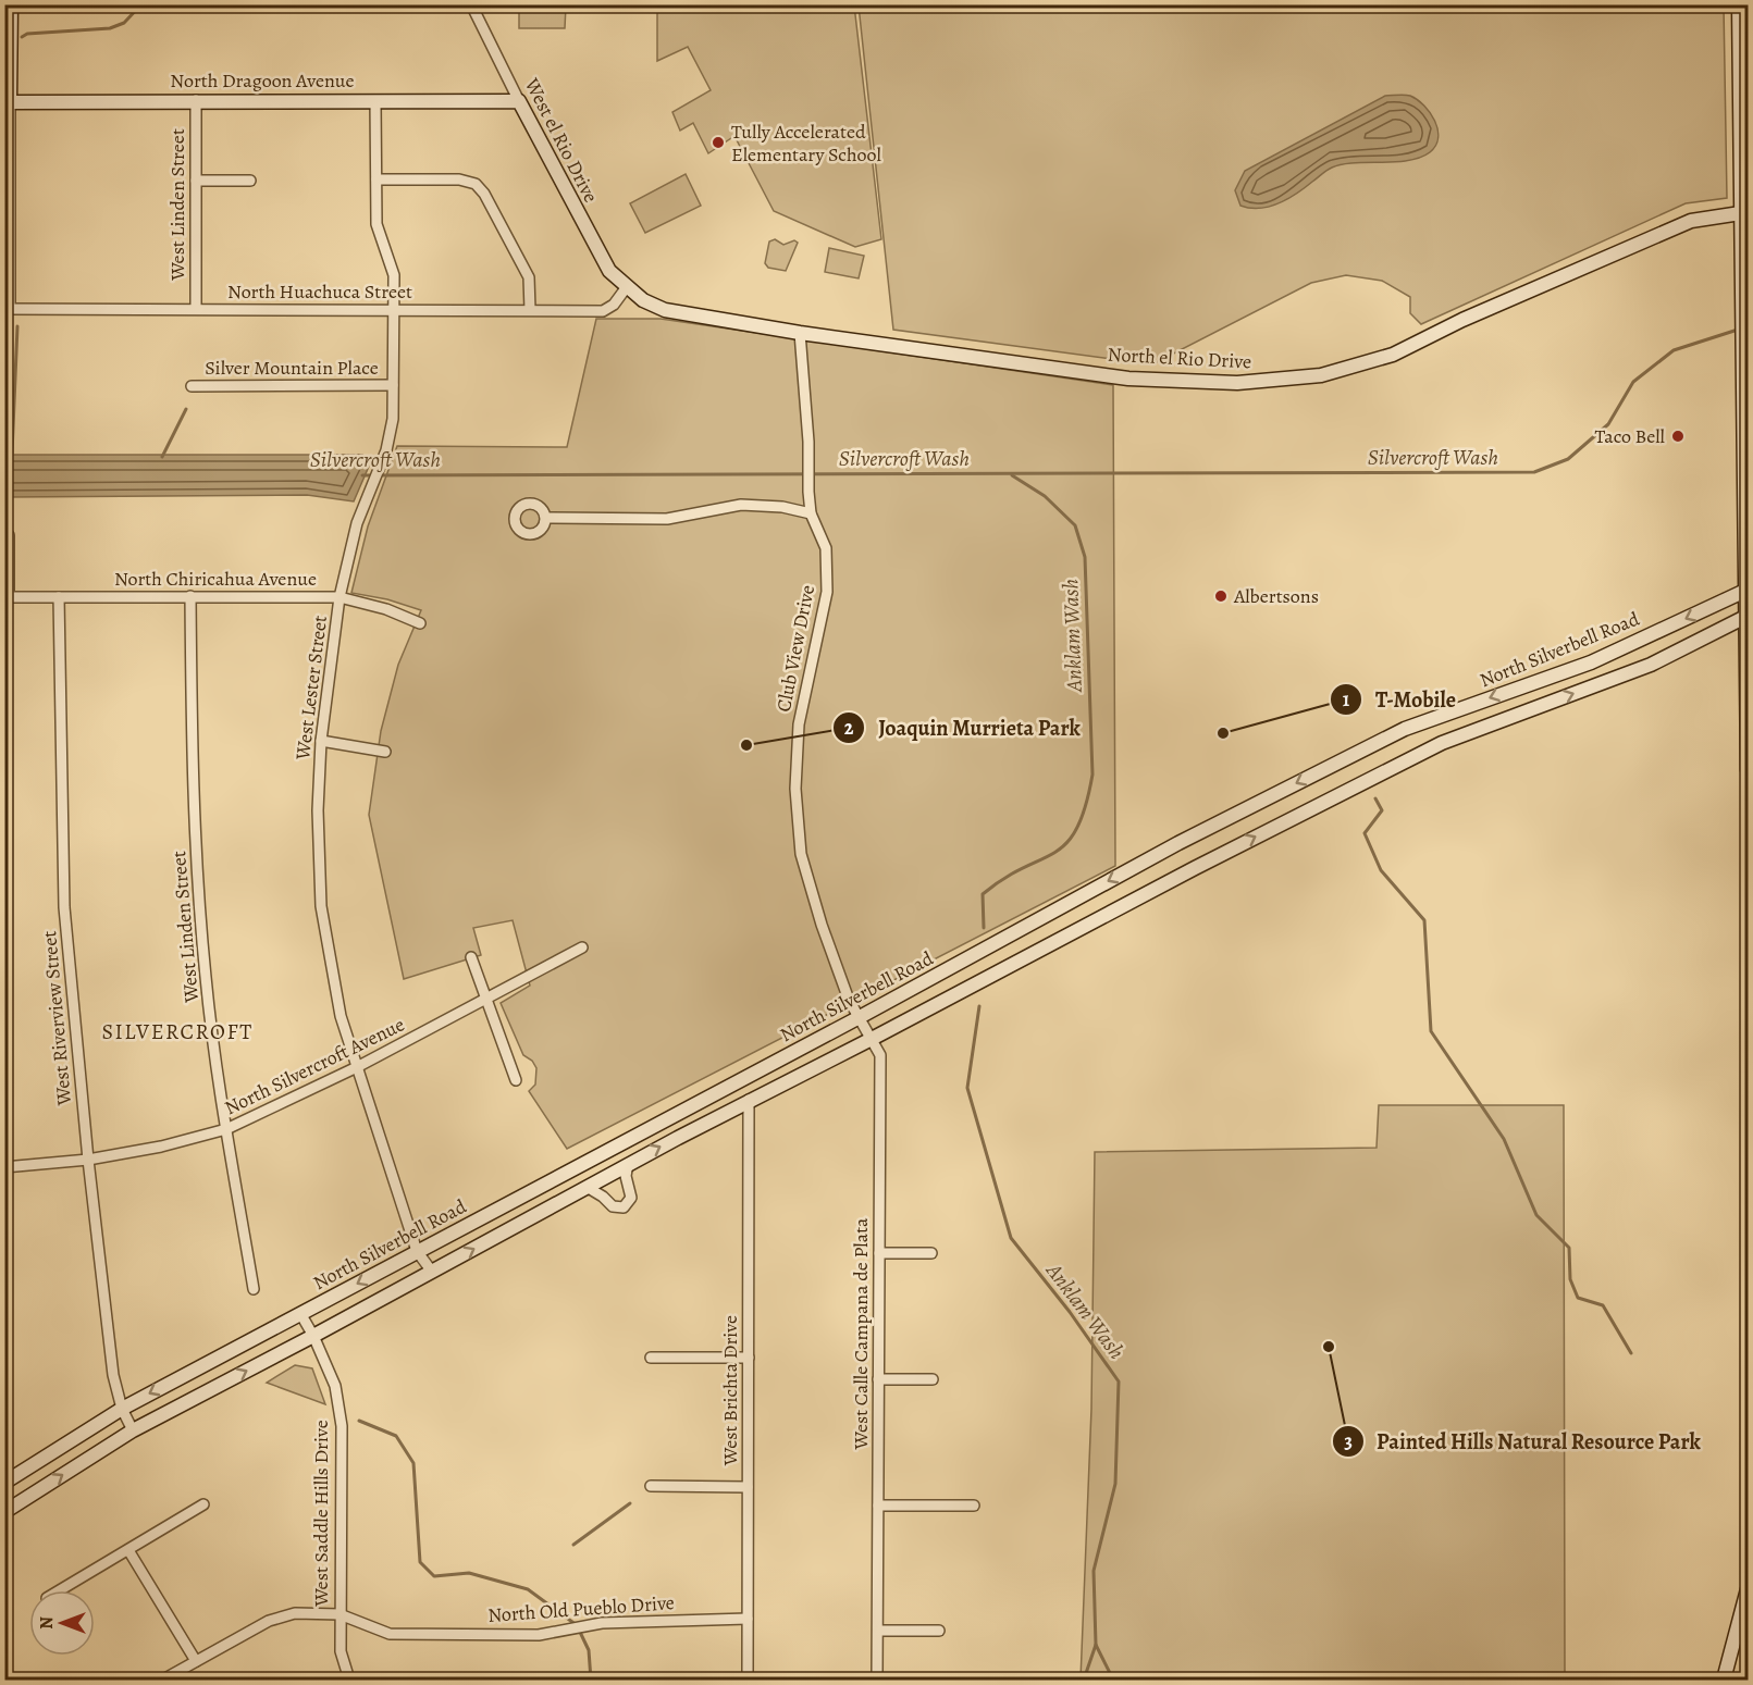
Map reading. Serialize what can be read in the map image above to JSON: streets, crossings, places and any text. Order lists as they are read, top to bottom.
{
  "streets": {
    "main road": [
      "North Dragoon Avenue",
      "West el Rio Drive",
      "North el Rio Drive",
      "North Silverbell Road"
    ],
    "street": [
      "West Linden Street",
      "North Huachuca Street",
      "Silver Mountain Place",
      "North Chiricahua Avenue",
      "Club View Drive",
      "West Lester Street",
      "West Riverview Street",
      "North Silvercroft Avenue",
      "West Calle Campana de Plata",
      "West Brichta Drive",
      "West Saddle Hills Drive",
      "North Old Pueblo Drive"
    ]
  },
  "crossings": [
    ["North Dragoon Avenue", "West el Rio Drive"],
    ["North Dragoon Avenue", "West Linden Street"],
    ["North Dragoon Avenue", "West Lester Street"],
    ["West el Rio Drive", "North Huachuca Street"],
    ["West el Rio Drive", "North el Rio Drive"],
    ["West Linden Street", "North Huachuca Street"],
    ["West Linden Street", "North Chiricahua Avenue"],
    ["West Linden Street", "North Silvercroft Avenue"],
    ["North Huachuca Street", "North el Rio Drive"],
    ["North Huachuca Street", "West Lester Street"],
    ["North el Rio Drive", "Club View Drive"],
    ["Silver Mountain Place", "West Lester Street"],
    ["North Chiricahua Avenue", "West Lester Street"],
    ["North Chiricahua Avenue", "West Riverview Street"],
    ["Club View Drive", "North Silverbell Road"],
    ["Club View Drive", "West Calle Campana de Plata"],
    ["North Silverbell Road", "West Lester Street"],
    ["North Silverbell Road", "West Riverview Street"],
    ["North Silverbell Road", "West Saddle Hills Drive"],
    ["West Lester Street", "North Silvercroft Avenue"],
    ["West Riverview Street", "North Silvercroft Avenue"],
    ["West Brichta Drive", "North Old Pueblo Drive"],
    ["West Saddle Hills Drive", "North Old Pueblo Drive"]
  ],
  "districts": ["SILVERCROFT"],
  "water": ["Silvercroft Wash", "Anklam Wash"],
  "places": [
    "Tully Accelerated Elementary School",
    "Taco Bell",
    "Albertsons",
    "T-Mobile",
    "Joaquin Murrieta Park",
    "Painted Hills Natural Resource Park"
  ],
  "north": "left"
}
